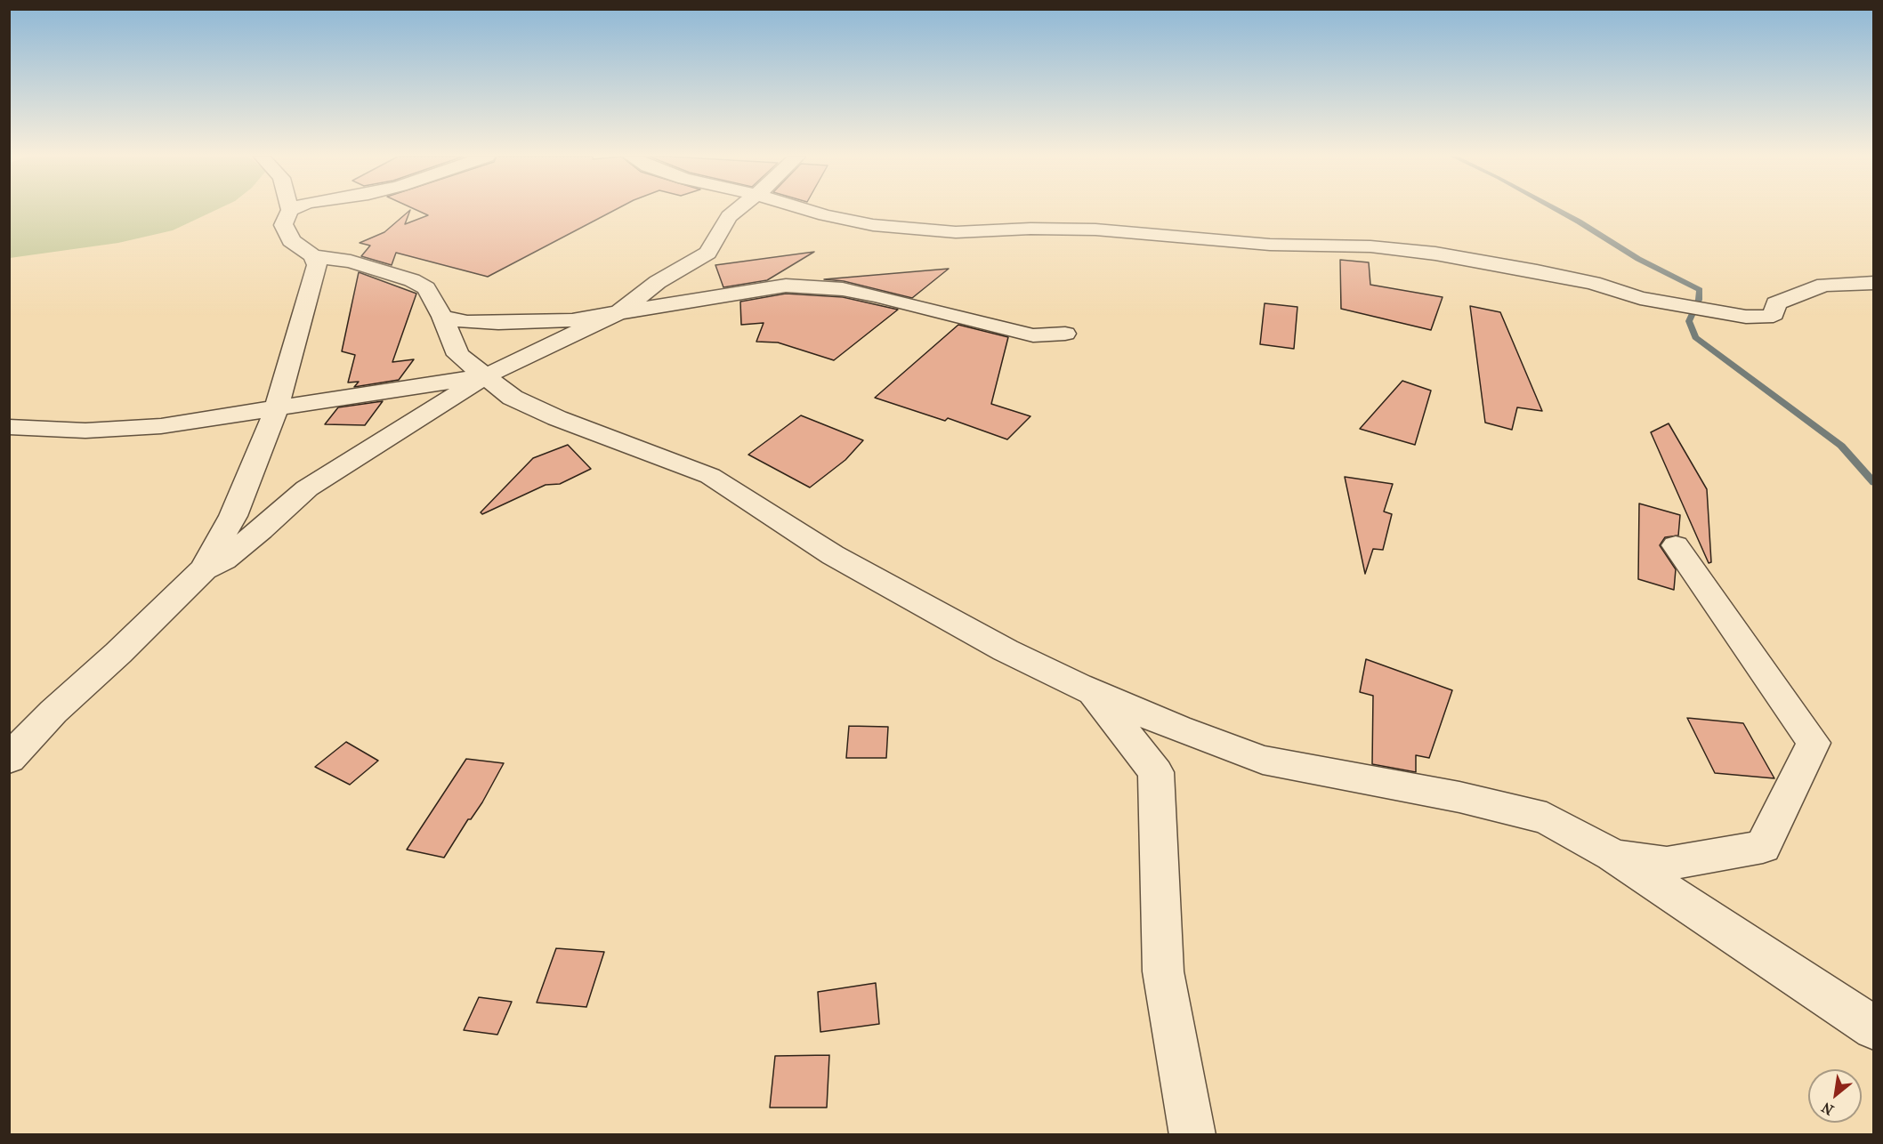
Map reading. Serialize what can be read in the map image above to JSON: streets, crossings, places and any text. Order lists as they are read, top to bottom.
{
  "north": "bottom left"
}
